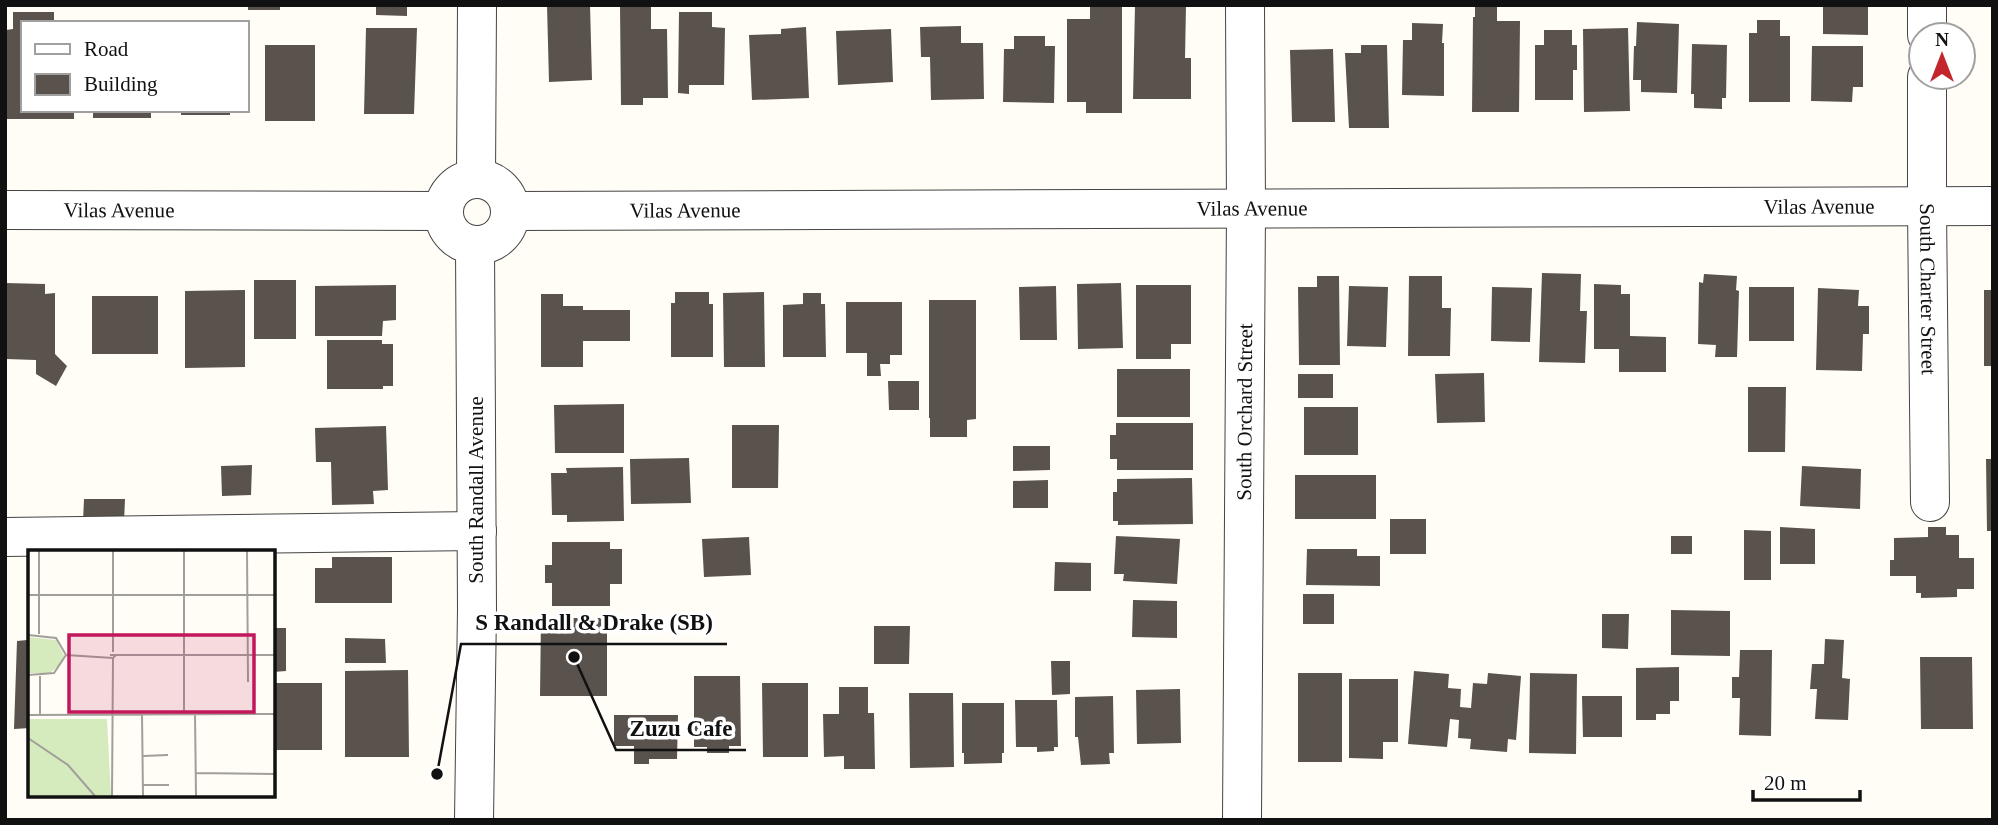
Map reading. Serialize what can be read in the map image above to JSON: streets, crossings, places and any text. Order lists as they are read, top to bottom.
{
  "streets": {
    "street": [
      "Vilas Avenue",
      "South Charter Street",
      "South Orchard Street",
      "South Randall Avenue"
    ]
  },
  "crossings": [
    ["Vilas Avenue", "South Charter Street"],
    ["Vilas Avenue", "South Orchard Street"],
    ["Vilas Avenue", "South Randall Avenue"]
  ],
  "places": ["Zuzu Cafe", "S Randall & Drake (SB)"],
  "legend": ["Road", "Building"],
  "scale_bar": "20 m",
  "north": "top"
}
